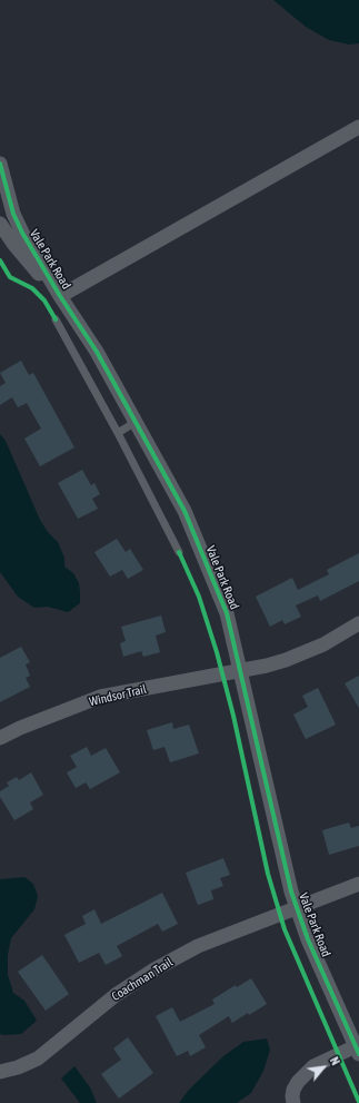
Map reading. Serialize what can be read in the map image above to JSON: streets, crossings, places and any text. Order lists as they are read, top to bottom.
{
  "streets": {
    "street": ["Vale Park Road", "Windsor Trail", "Coachman Trail"]
  },
  "crossings": [
    ["Vale Park Road", "Windsor Trail"],
    ["Vale Park Road", "Coachman Trail"]
  ],
  "north": "top right"
}
